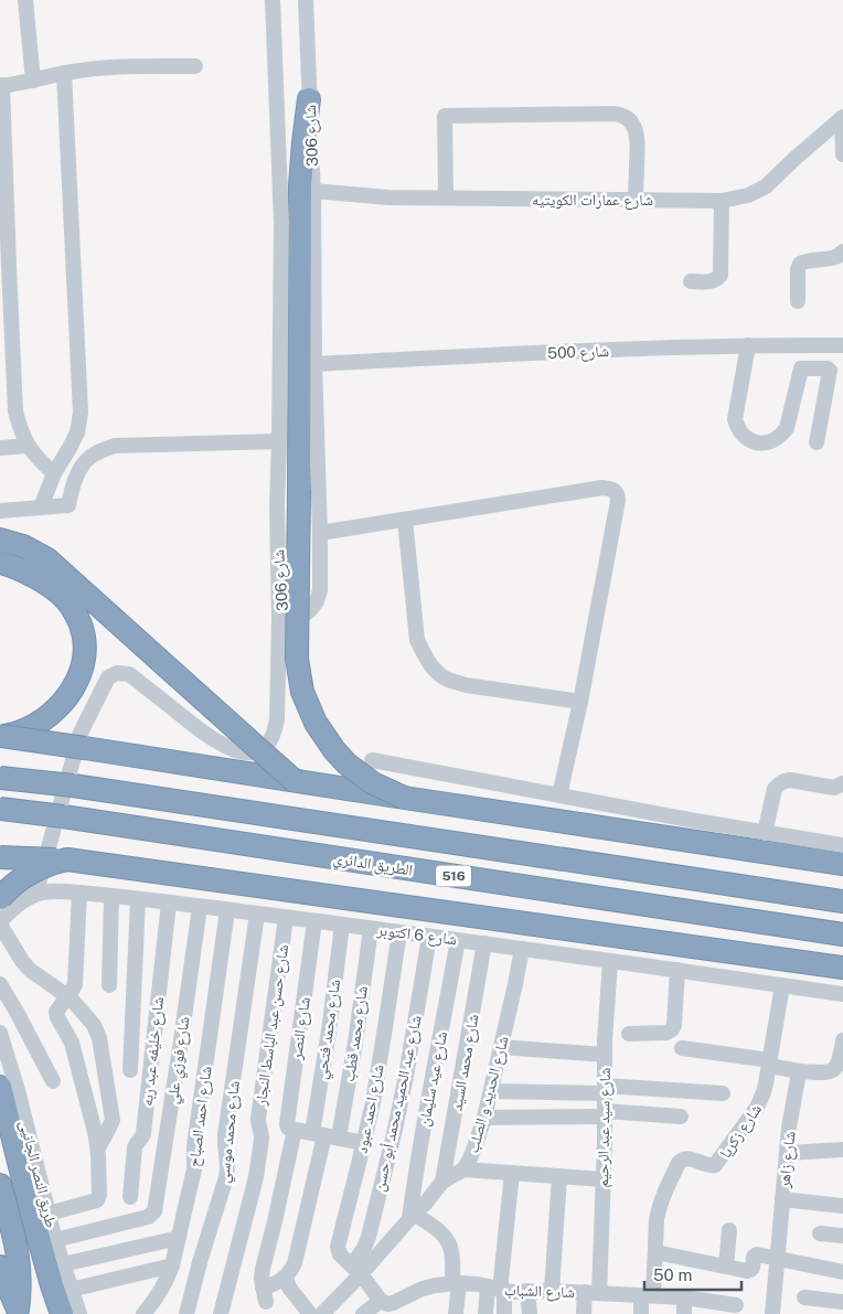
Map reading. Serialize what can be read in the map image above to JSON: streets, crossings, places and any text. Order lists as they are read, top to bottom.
{
  "streets": {
    "highway": ["الطريق الدائري", "516"],
    "street": [
      "شارع 306",
      "شارع عمارات الكويتيه",
      "شارع 500",
      "شارع 6 اكتوبر",
      "شارع حسن عبد الباسط النجار",
      "شارع النصر",
      "شارع محمد فتحي",
      "شارع محمد قطب",
      "شارع خليفه عبد ربه",
      "شارع فوزي علي",
      "شارع محمد السيد",
      "شارع عيد سليمان",
      "شارع الحديد و الصلب",
      "شارع عبد الحميد محمد أبو حسن",
      "شارع احمد عبود",
      "شارع احمد الصباح",
      "شارع سيد عبد الرحيم",
      "شارع زكريا",
      "شارع محمد موسي",
      "شارع زاهر",
      "طريق النصر الجانيى",
      "شارع الشباب"
    ]
  },
  "crossings": [
    ["شارع 306", "شارع عمارات الكويتيه"],
    ["شارع 306", "شارع 500"],
    ["شارع 6 اكتوبر", "شارع حسن عبد الباسط النجار"],
    ["شارع 6 اكتوبر", "شارع النصر"],
    ["شارع 6 اكتوبر", "شارع محمد فتحي"],
    ["شارع 6 اكتوبر", "شارع محمد قطب"],
    ["شارع 6 اكتوبر", "شارع خليفه عبد ربه"],
    ["شارع 6 اكتوبر", "شارع فوزي علي"],
    ["شارع 6 اكتوبر", "شارع محمد السيد"],
    ["شارع 6 اكتوبر", "شارع عيد سليمان"],
    ["شارع 6 اكتوبر", "شارع الحديد و الصلب"],
    ["شارع 6 اكتوبر", "شارع عبد الحميد محمد أبو حسن"],
    ["شارع 6 اكتوبر", "شارع احمد عبود"],
    ["شارع 6 اكتوبر", "شارع احمد الصباح"],
    ["شارع 6 اكتوبر", "شارع سيد عبد الرحيم"],
    ["شارع 6 اكتوبر", "شارع زكريا"],
    ["شارع 6 اكتوبر", "شارع محمد موسي"],
    ["شارع محمد فتحي", "شارع محمد قطب"],
    ["شارع فوزي علي", "طريق النصر الجانيى"],
    ["شارع محمد السيد", "شارع الحديد و الصلب"],
    ["شارع عيد سليمان", "شارع الحديد و الصلب"],
    ["شارع الحديد و الصلب", "شارع عبد الحميد محمد أبو حسن"],
    ["شارع الحديد و الصلب", "شارع احمد عبود"],
    ["شارع عبد الحميد محمد أبو حسن", "شارع احمد عبود"],
    ["شارع سيد عبد الرحيم", "شارع الشباب"],
    ["شارع زكريا", "شارع الشباب"]
  ],
  "scale_bar": "50 m"
}
